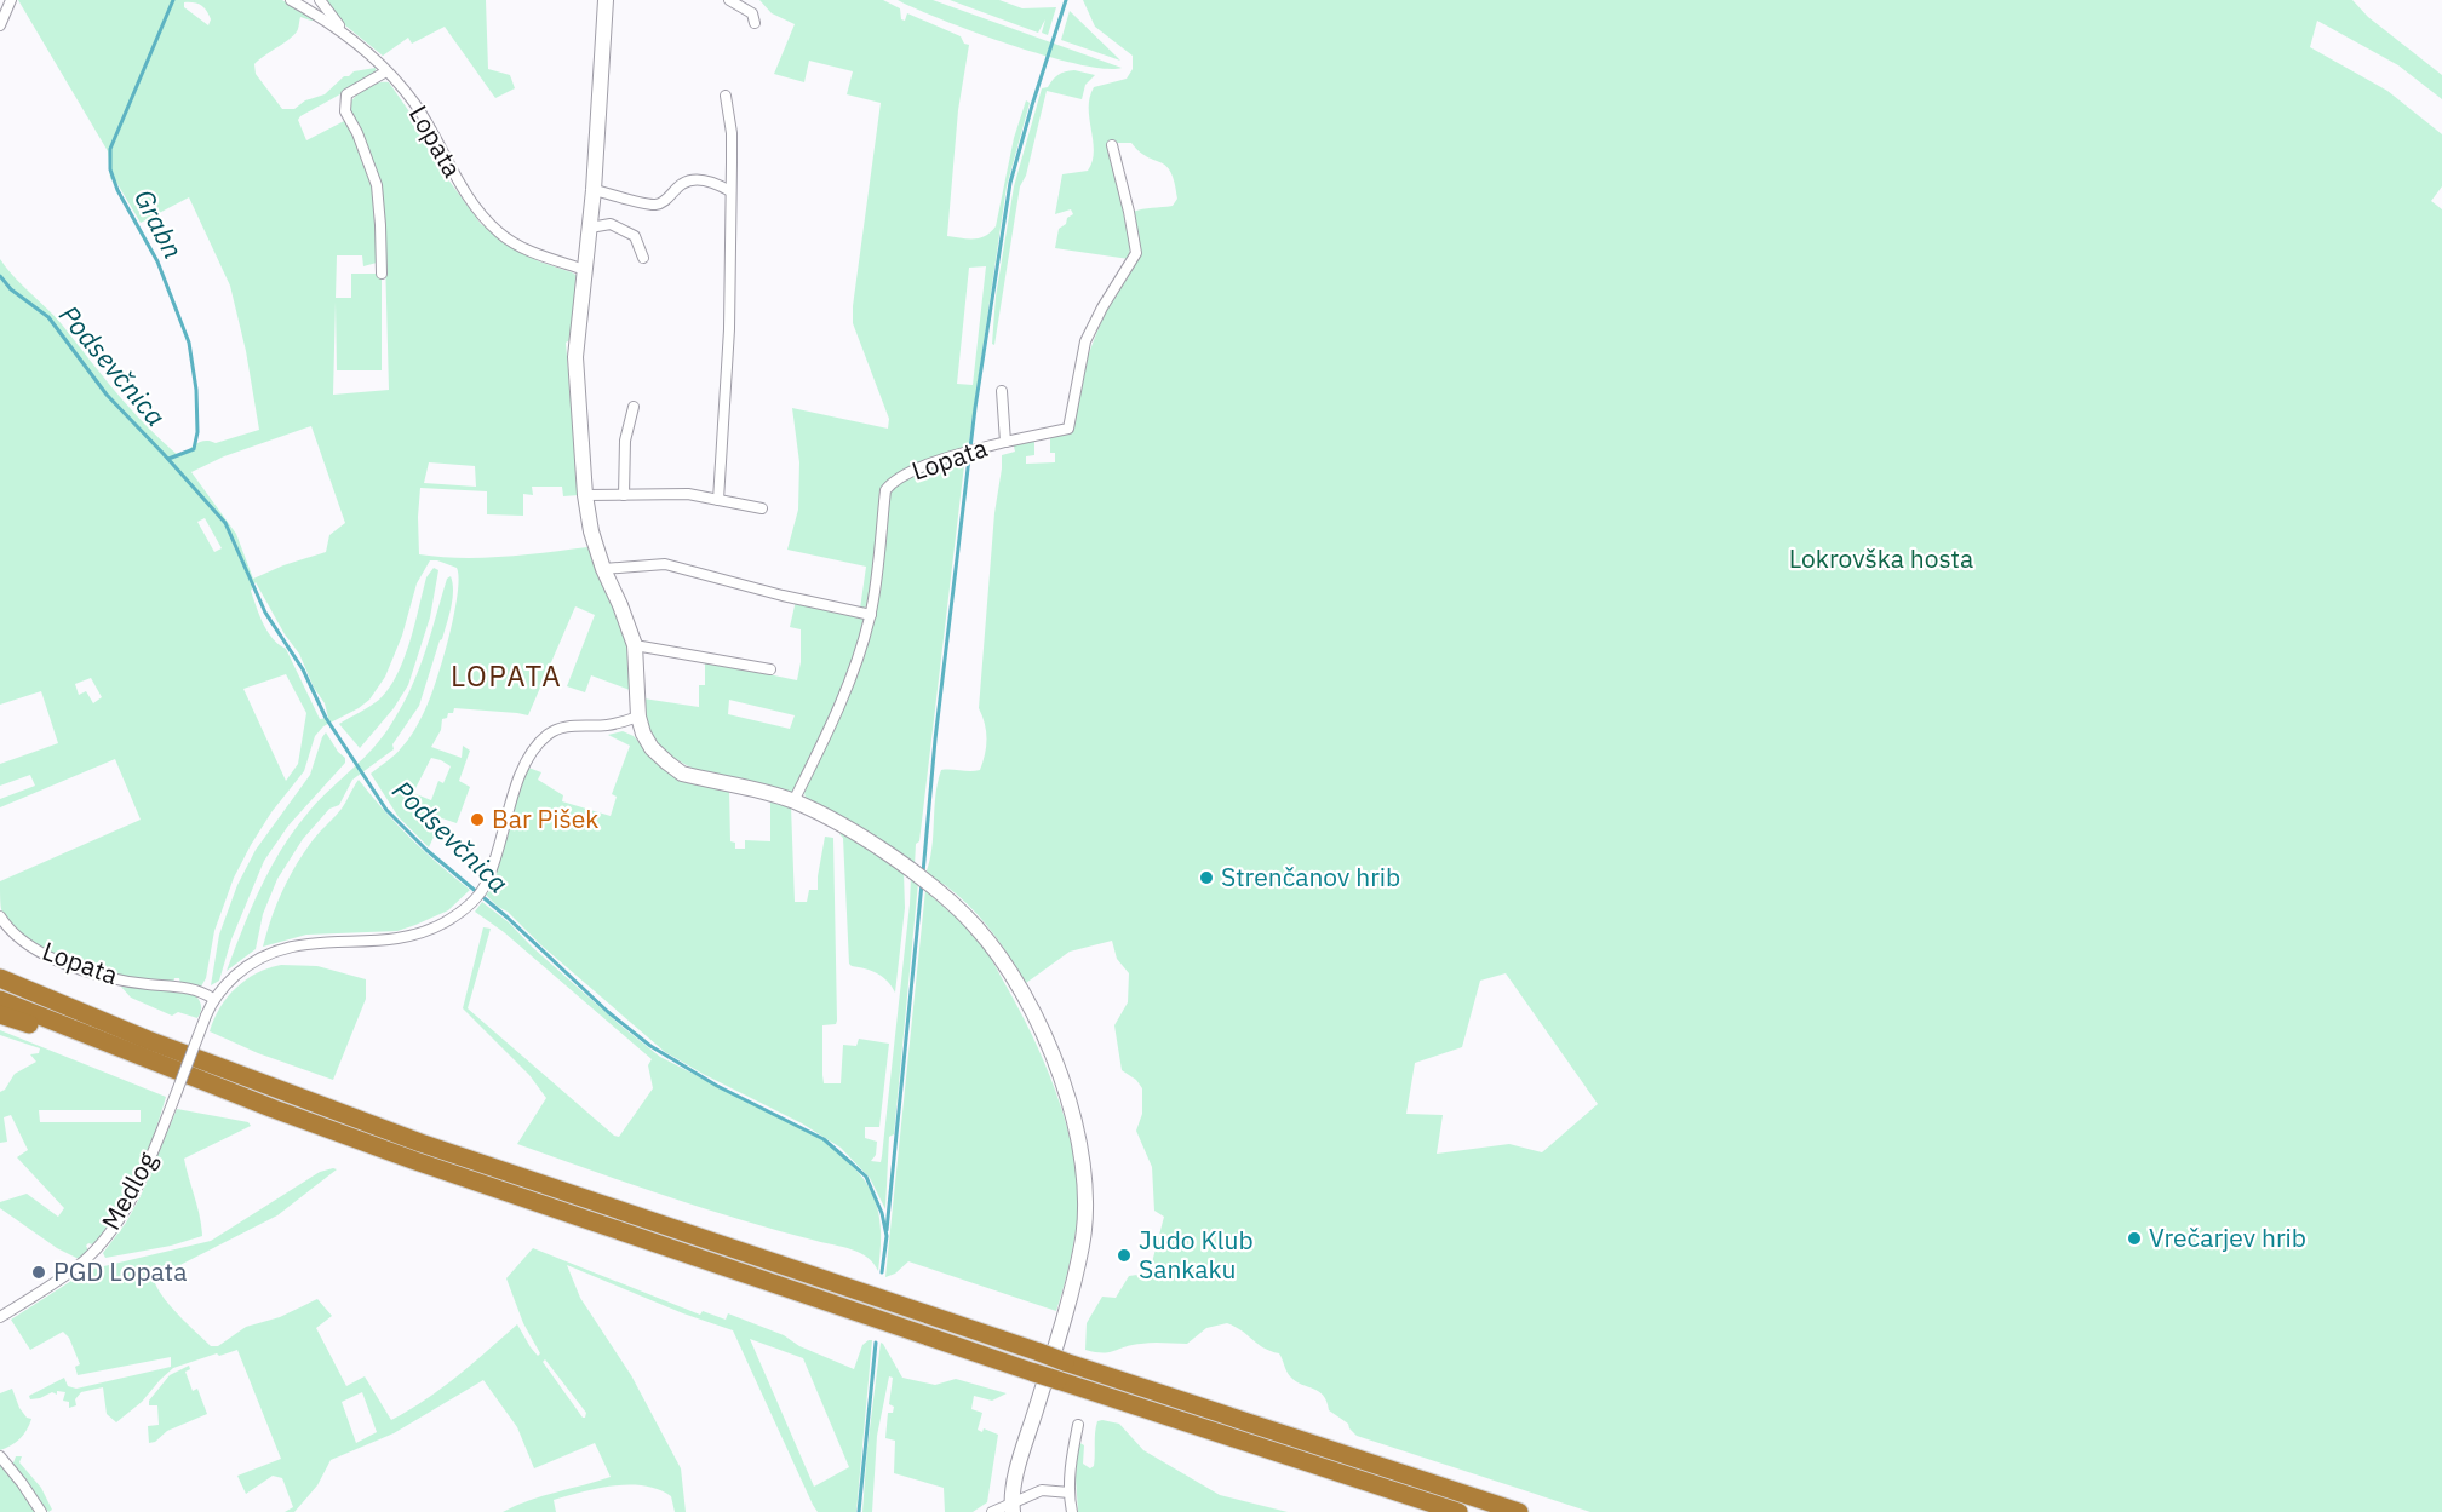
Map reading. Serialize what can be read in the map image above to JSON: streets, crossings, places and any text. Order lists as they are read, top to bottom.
{
  "streets": {
    "street": ["Lopata", "Medlog"]
  },
  "crossings": [
    ["Lopata", "Medlog"]
  ],
  "districts": ["LOPATA"],
  "water": ["Grabn", "Podsevčnica"],
  "parks": ["Lokrovška hosta"],
  "places": [
    "Bar Pišek",
    "Strenčanov hrib",
    "Vrečarjev hrib",
    "Judo Klub Sankaku",
    "PGD Lopata"
  ]
}
